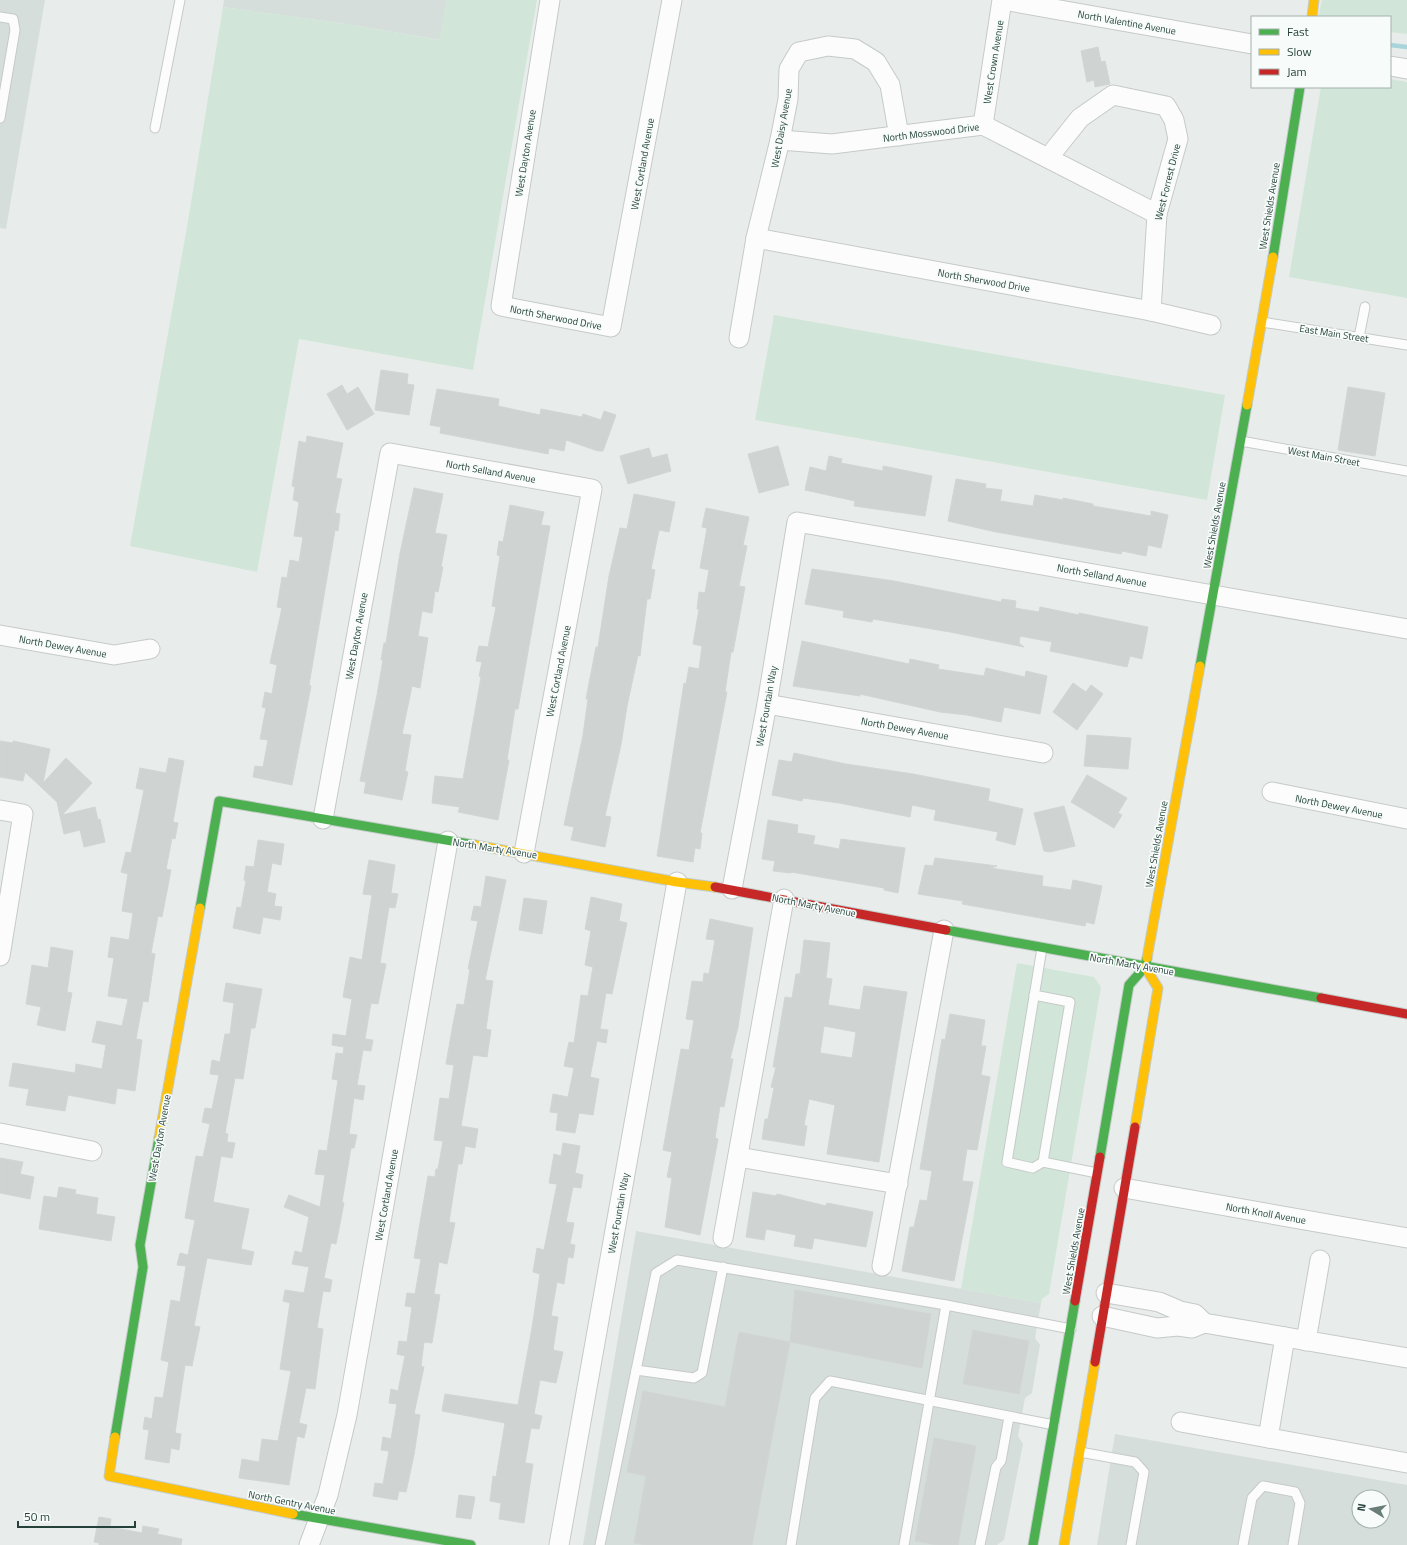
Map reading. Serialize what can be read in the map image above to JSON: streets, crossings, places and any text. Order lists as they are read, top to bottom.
{
  "streets": {
    "street": [
      "North Valentine Avenue",
      "West Crown Avenue",
      "West Daisy Avenue",
      "North Mosswood Drive",
      "West Dayton Avenue",
      "West Cortland Avenue",
      "West Forrest Drive",
      "West Shields Avenue",
      "North Sherwood Drive",
      "North Selland Avenue",
      "North Dewey Avenue",
      "West Fountain Way",
      "North Marty Avenue",
      "North Knoll Avenue",
      "North Gentry Avenue"
    ],
    "lane": ["East Main Street", "West Main Street"]
  },
  "crossings": [
    ["North Valentine Avenue", "West Crown Avenue"],
    ["West Crown Avenue", "North Mosswood Drive"],
    ["West Daisy Avenue", "North Mosswood Drive"],
    ["West Daisy Avenue", "North Sherwood Drive"],
    ["North Mosswood Drive", "West Forrest Drive"],
    ["West Dayton Avenue", "North Sherwood Drive"],
    ["West Dayton Avenue", "North Selland Avenue"],
    ["West Dayton Avenue", "North Marty Avenue"],
    ["West Dayton Avenue", "North Gentry Avenue"],
    ["West Cortland Avenue", "North Sherwood Drive"],
    ["West Cortland Avenue", "North Selland Avenue"],
    ["West Cortland Avenue", "North Marty Avenue"],
    ["West Cortland Avenue", "North Gentry Avenue"],
    ["West Forrest Drive", "North Sherwood Drive"],
    ["West Shields Avenue", "East Main Street"],
    ["West Shields Avenue", "West Main Street"],
    ["West Shields Avenue", "North Selland Avenue"],
    ["West Shields Avenue", "North Marty Avenue"],
    ["North Selland Avenue", "West Fountain Way"],
    ["North Dewey Avenue", "West Fountain Way"],
    ["West Fountain Way", "North Marty Avenue"]
  ],
  "legend": ["Fast", "Slow", "Jam"],
  "scale_bar": "50 m",
  "north": "left"
}
